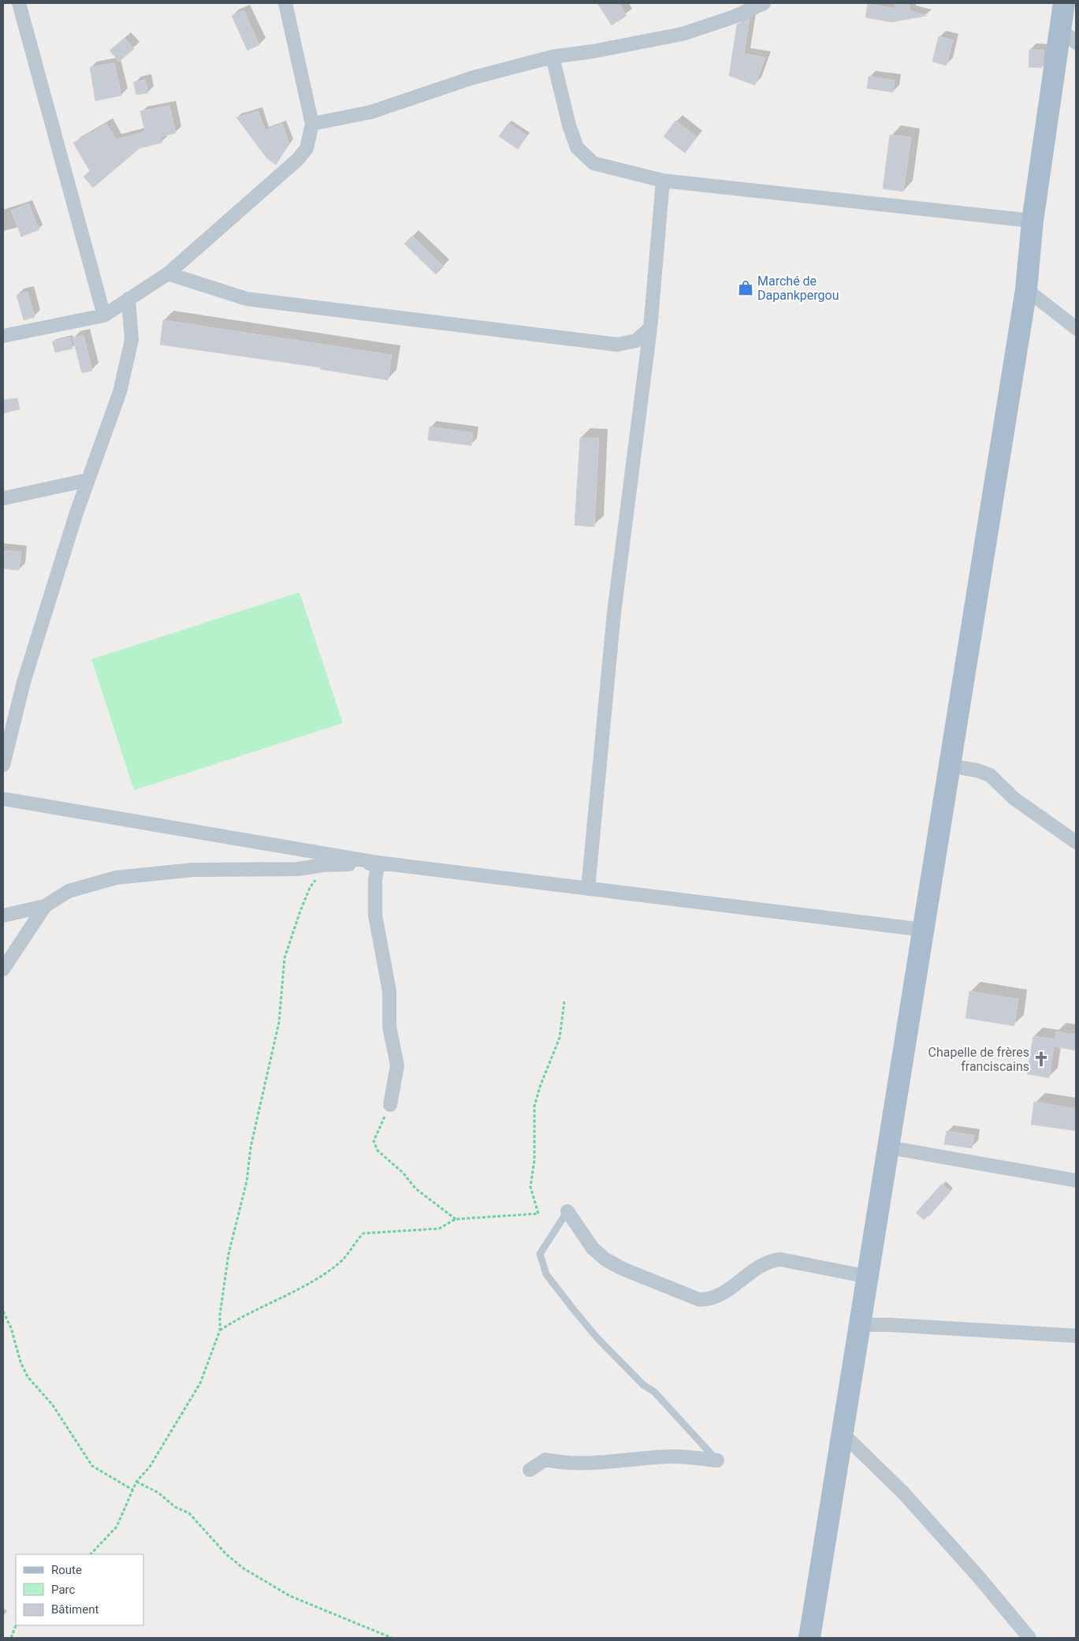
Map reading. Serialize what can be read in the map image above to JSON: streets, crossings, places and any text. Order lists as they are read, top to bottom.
{
  "places": {
    "shop": ["Marché de Dapankpergou"],
    "church": ["Chapelle de frères franciscains"]
  },
  "legend": ["Route", "Parc", "Bâtiment"]
}
